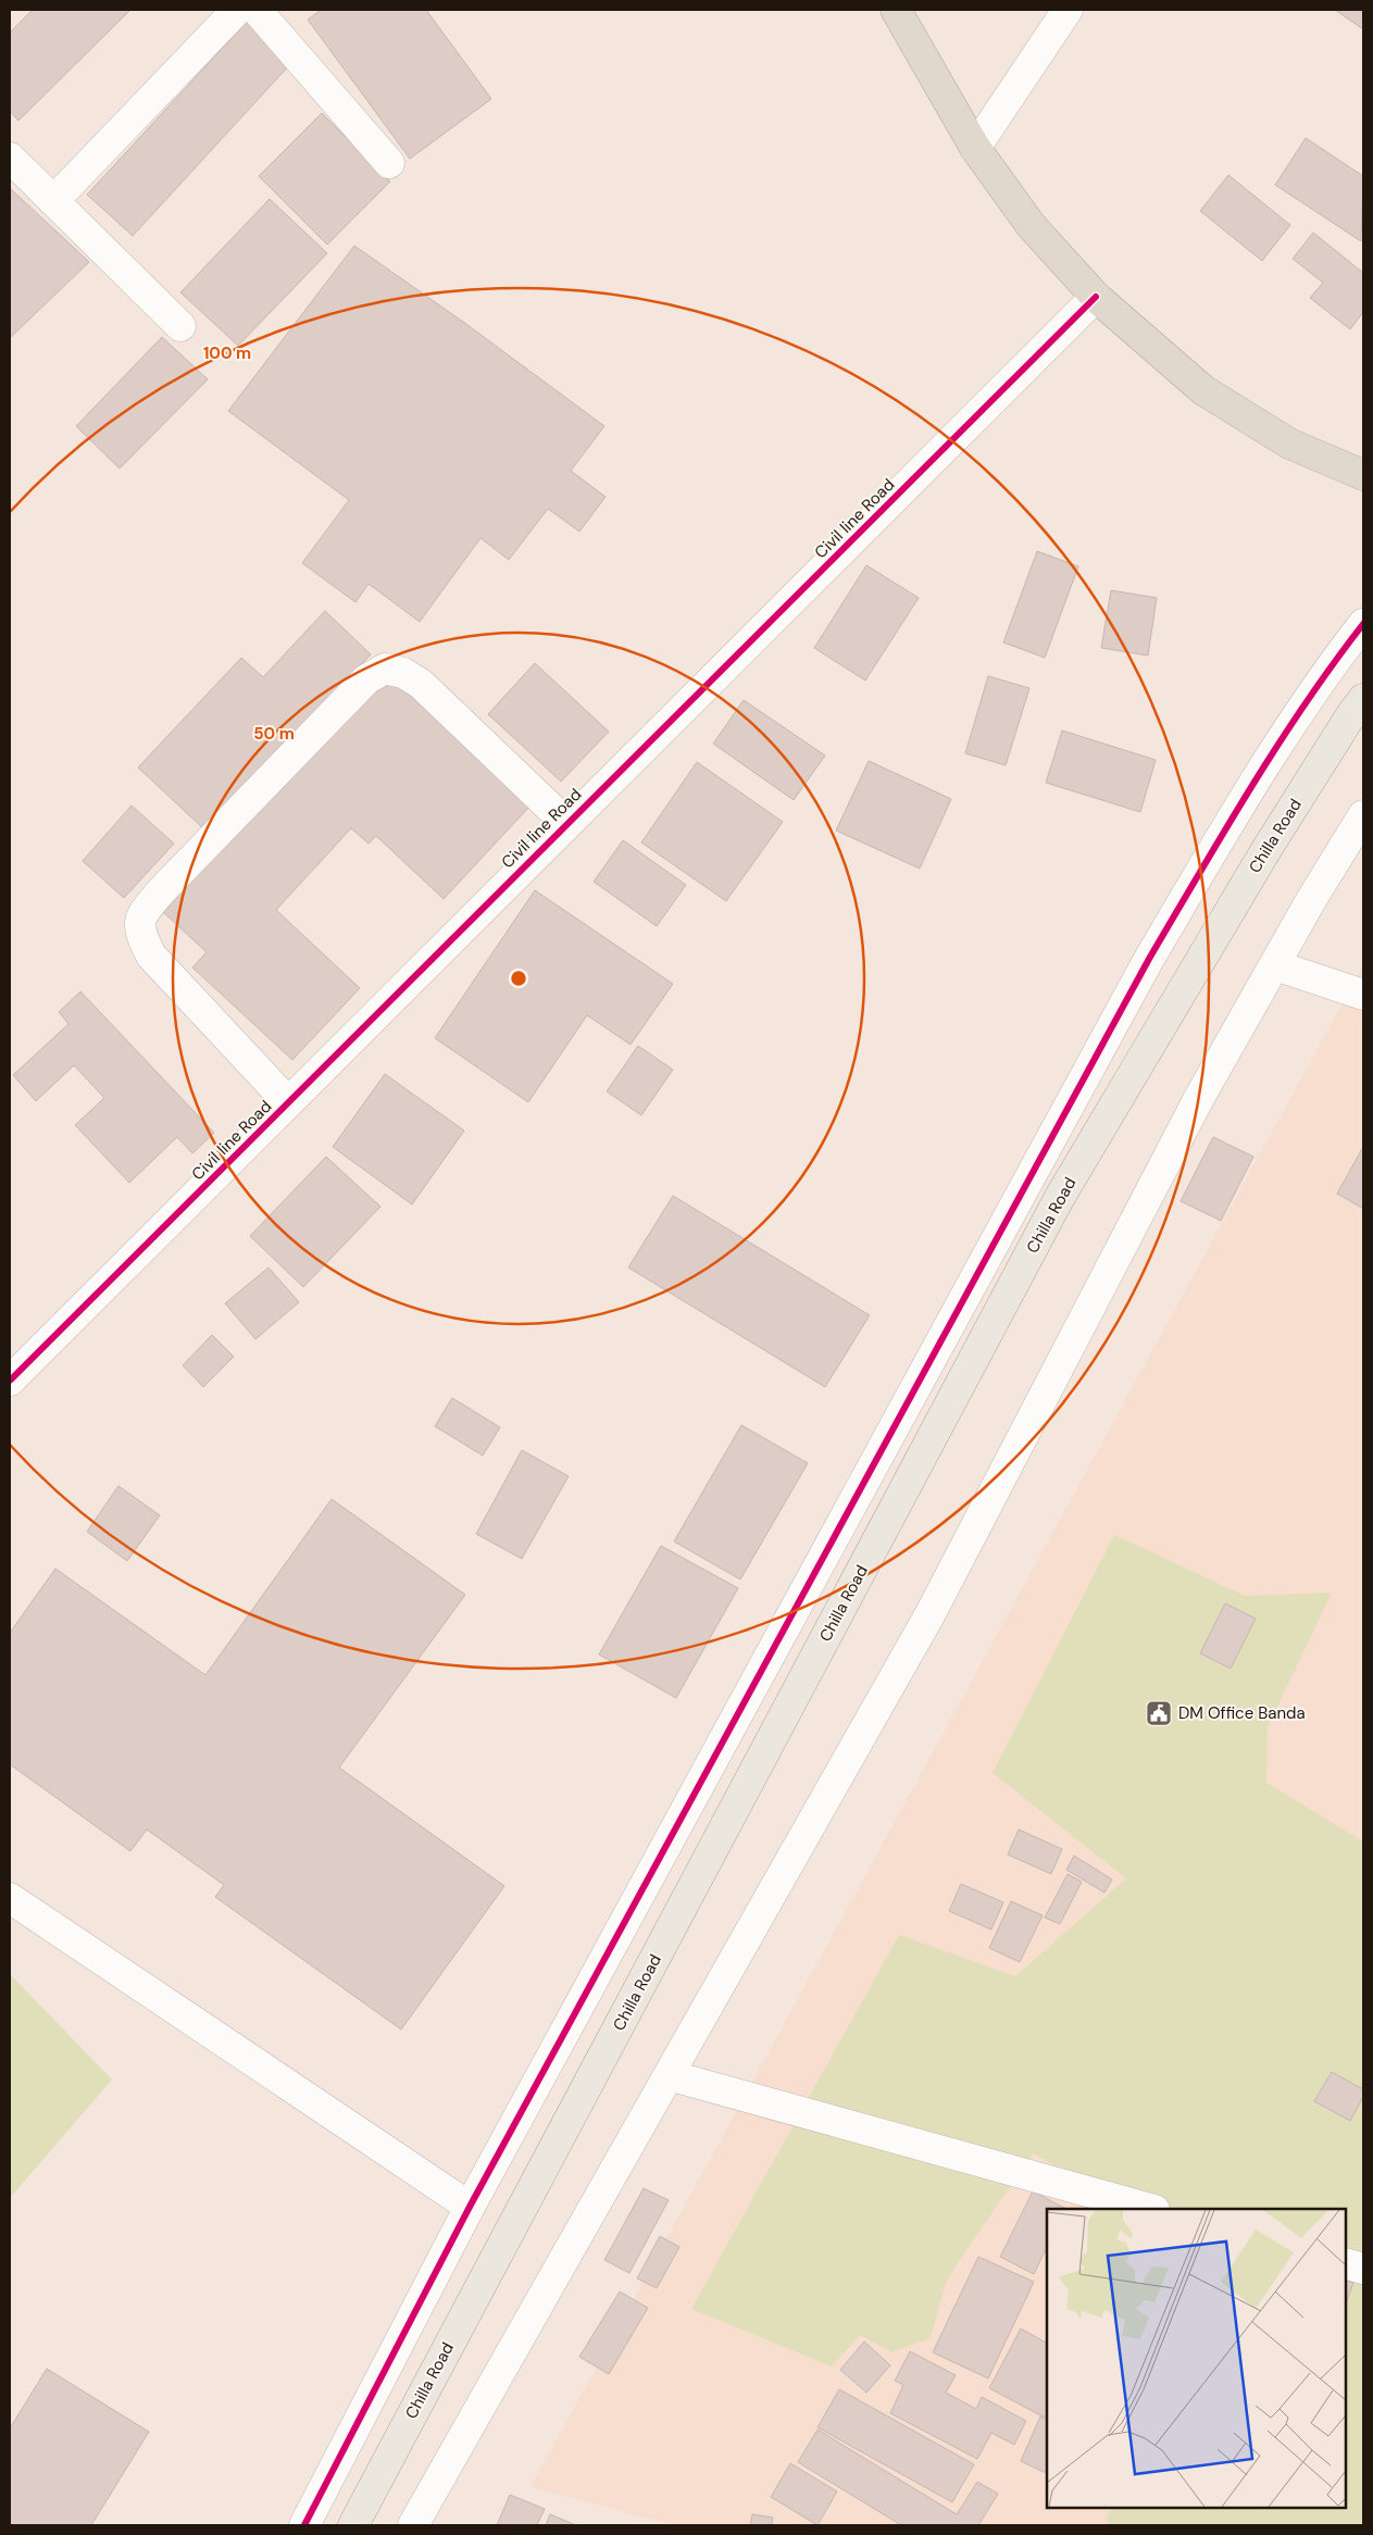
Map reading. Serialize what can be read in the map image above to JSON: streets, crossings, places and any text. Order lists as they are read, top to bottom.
{
  "streets": {
    "main road": ["Chilla Road"],
    "street": ["Civil line Road"]
  },
  "places": {
    "public building": ["DM Office Banda"]
  },
  "rings": ["100 m", "50 m"]
}
